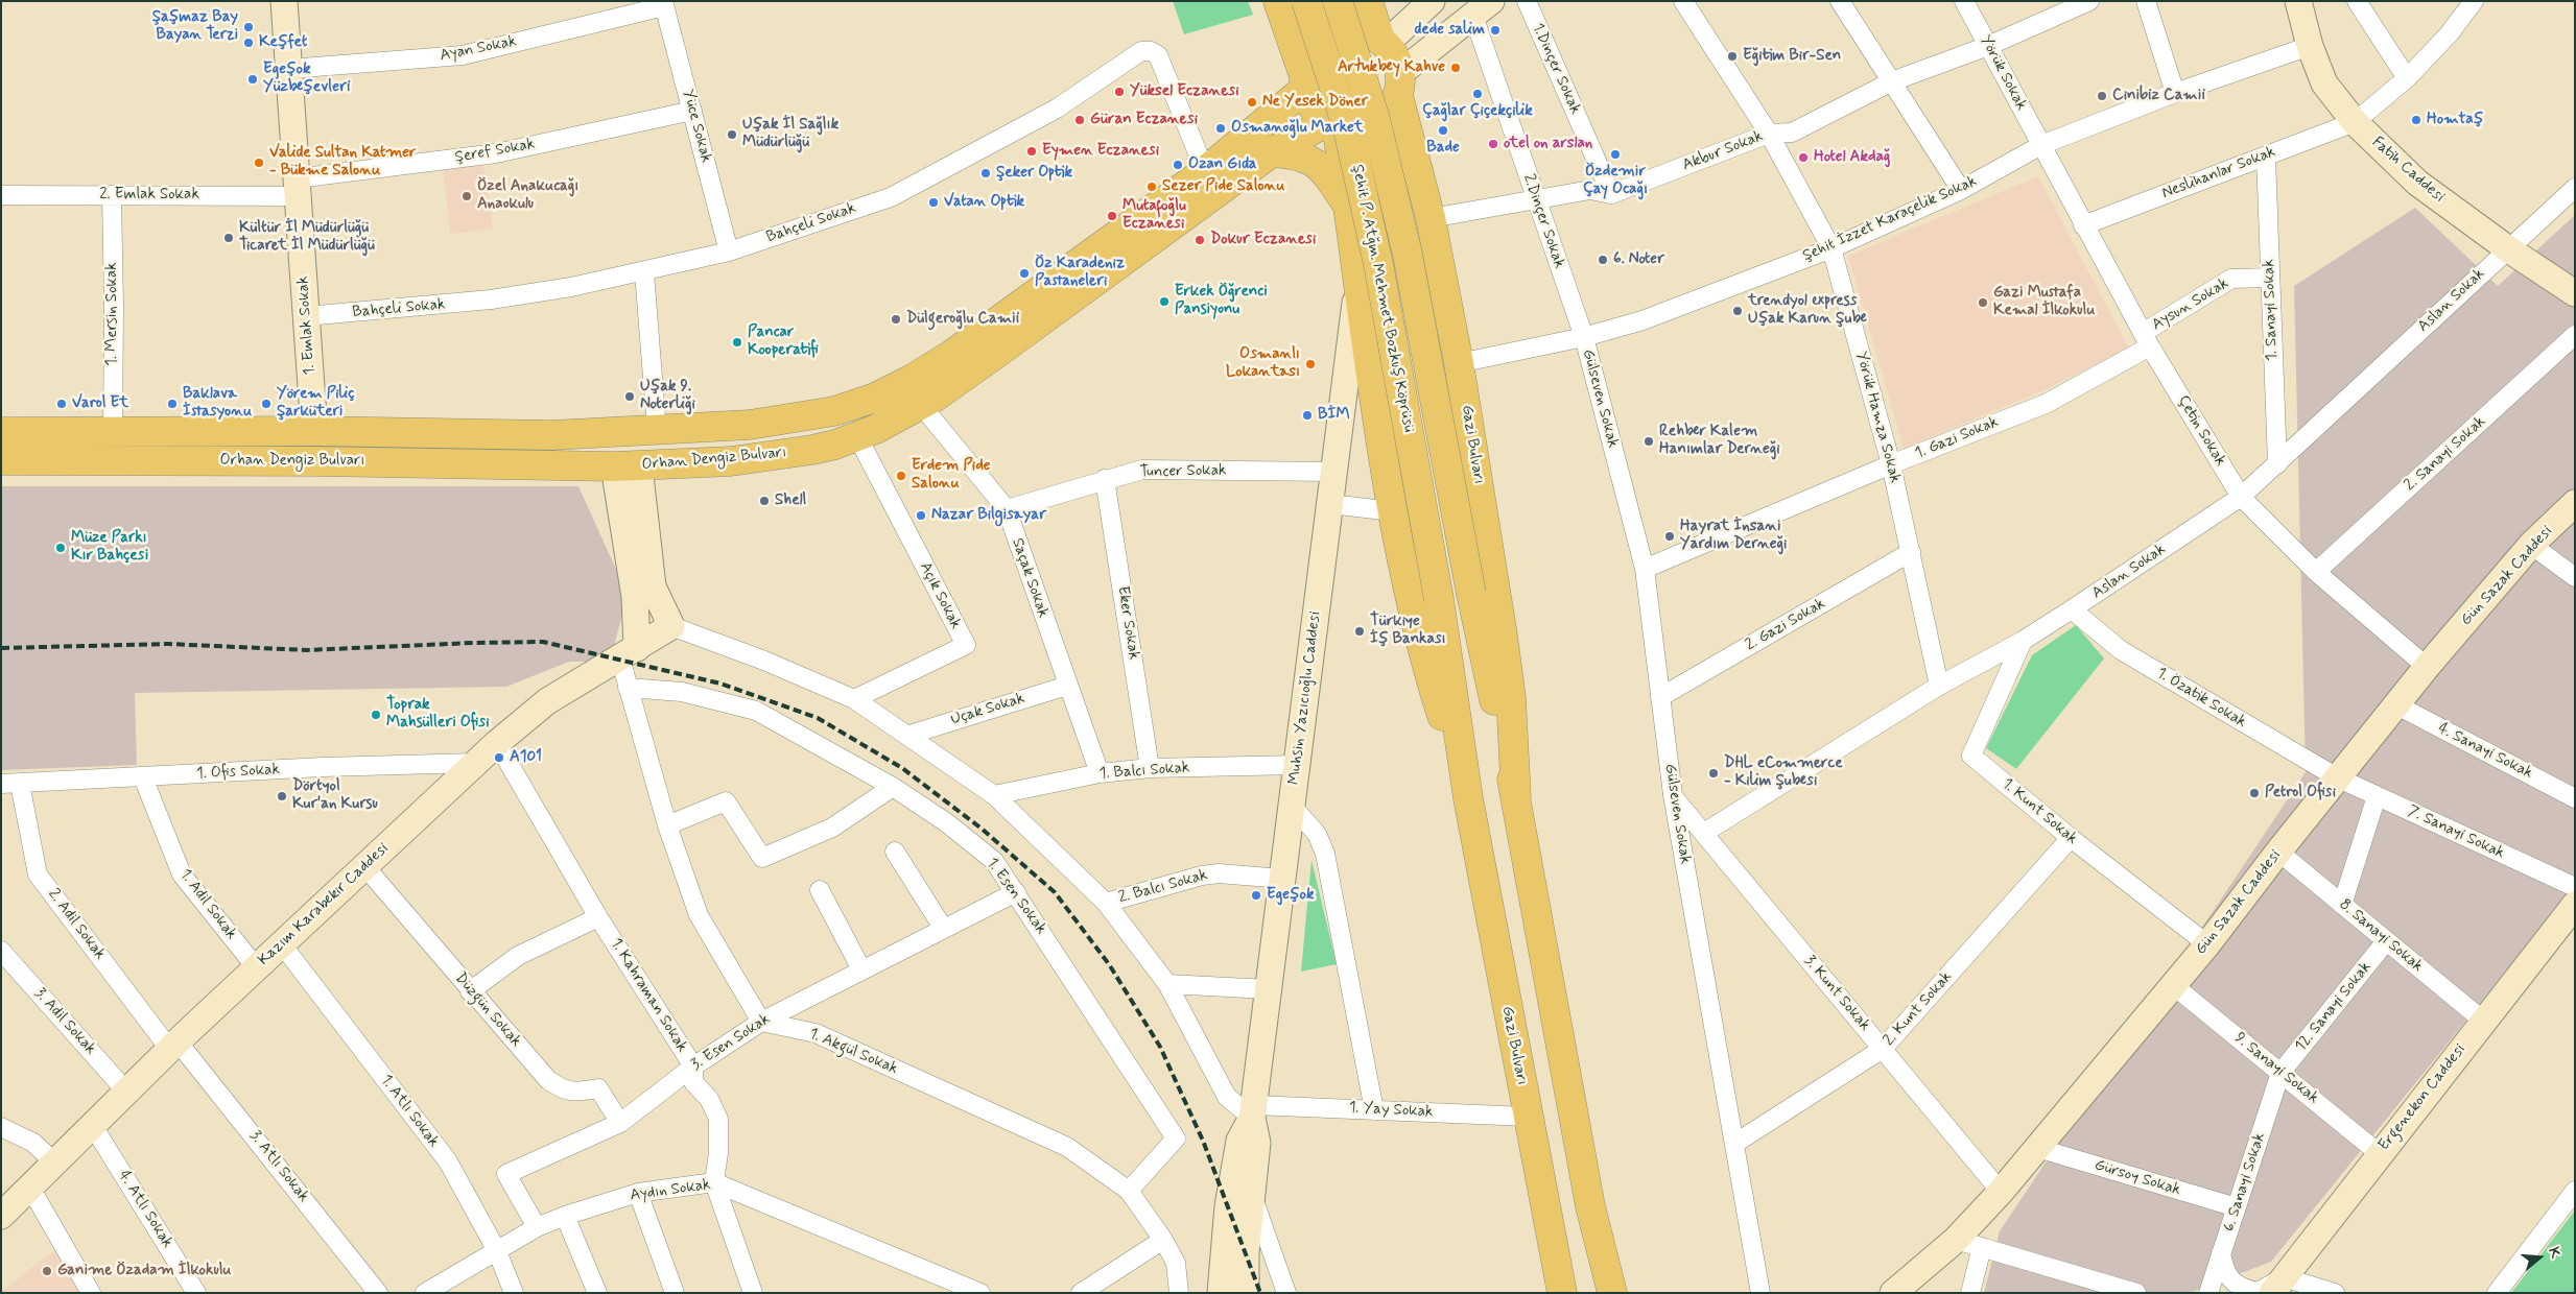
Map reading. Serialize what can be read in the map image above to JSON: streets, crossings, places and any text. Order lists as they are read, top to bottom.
{
  "streets": {
    "main road": ["Şehit P. Atğm. Mehmet Bozkuş Köprüsü", "Gazi Bulvarı", "Orhan Dengiz Bulvarı"],
    "street": [
      "Ayan Sokak",
      "1.Dinçer Sokak",
      "Yörük Sokak",
      "Yüce Sokak",
      "Şeref Sokak",
      "Akbur Sokak",
      "Fatih Caddesi",
      "Neslihanlar Sokak",
      "2. Emlak Sokak",
      "Şehit İzzet Karaçelik Sokak",
      "2.Dinçer Sokak",
      "Bahçeli Sokak",
      "Aslan Sokak",
      "Aysun Sokak",
      "1. Sanayi Sokak",
      "1. Mersin Sokak",
      "1. Emlak Sokak",
      "Gülseven Sokak",
      "Yörük Hamza Sokak",
      "Çetin Sokak",
      "1. Gazi Sokak",
      "2. Sanayi Sokak",
      "Tuncer Sokak",
      "Gün Sazak Caddesi",
      "Saçak Sokak",
      "Açık Sokak",
      "Eker Sokak",
      "2. Gazi Sokak",
      "Muhsin Yazıcıoğlu Caddesi",
      "1. Özatik Sokak",
      "Uçak Sokak",
      "4. Sanayi Sokak",
      "1. Balcı Sokak",
      "1. Ofis Sokak",
      "1. Kunt Sokak",
      "7. Sanayi Sokak",
      "2. Balcı Sokak",
      "1. Esen Sokak",
      "1. Adil Sokak",
      "Kazım Karabekir Caddesi",
      "2. Adil Sokak",
      "8. Sanayi Sokak",
      "3. Kunt Sokak",
      "1. Kahraman Sokak",
      "12. Sanayi Sokak",
      "2. Kunt Sokak",
      "Düzgün Sokak",
      "3. Adil Sokak",
      "3. Esen Sokak",
      "1. Akgül Sokak",
      "9. Sanayi Sokak",
      "Ergenekon Caddesi",
      "1. Yay Sokak",
      "1. Atlı Sokak",
      "3. Atlı Sokak",
      "Gürsoy Sokak",
      "6. Sanayi Sokak",
      "Aydın Sokak",
      "4. Atlı Sokak"
    ]
  },
  "crossings": [
    ["Ayan Sokak", "Yüce Sokak"],
    ["Ayan Sokak", "1. Emlak Sokak"],
    ["1.Dinçer Sokak", "Akbur Sokak"],
    ["Yörük Sokak", "Akbur Sokak"],
    ["Yörük Sokak", "Şehit İzzet Karaçelik Sokak"],
    ["Yörük Sokak", "Çetin Sokak"],
    ["Yüce Sokak", "Şeref Sokak"],
    ["Yüce Sokak", "Bahçeli Sokak"],
    ["Şeref Sokak", "2. Emlak Sokak"],
    ["Şeref Sokak", "1. Emlak Sokak"],
    ["Akbur Sokak", "2.Dinçer Sokak"],
    ["Akbur Sokak", "Yörük Hamza Sokak"],
    ["Akbur Sokak", "Gazi Bulvarı"],
    ["Fatih Caddesi", "Neslihanlar Sokak"],
    ["Fatih Caddesi", "Şehit İzzet Karaçelik Sokak"],
    ["Fatih Caddesi", "Aslan Sokak"],
    ["Neslihanlar Sokak", "1. Sanayi Sokak"],
    ["Neslihanlar Sokak", "Çetin Sokak"],
    ["2. Emlak Sokak", "1. Mersin Sokak"],
    ["2. Emlak Sokak", "1. Emlak Sokak"],
    ["Şehit İzzet Karaçelik Sokak", "2.Dinçer Sokak"],
    ["Şehit İzzet Karaçelik Sokak", "Gülseven Sokak"],
    ["Şehit İzzet Karaçelik Sokak", "Yörük Hamza Sokak"],
    ["Şehit İzzet Karaçelik Sokak", "Çetin Sokak"],
    ["Şehit İzzet Karaçelik Sokak", "Gazi Bulvarı"],
    ["2.Dinçer Sokak", "Gülseven Sokak"],
    ["Bahçeli Sokak", "1. Emlak Sokak"],
    ["Bahçeli Sokak", "Orhan Dengiz Bulvarı"],
    ["Şehit P. Atğm. Mehmet Bozkuş Köprüsü", "Gazi Bulvarı"],
    ["Aslan Sokak", "1. Sanayi Sokak"],
    ["Aslan Sokak", "Yörük Hamza Sokak"],
    ["Aslan Sokak", "Çetin Sokak"],
    ["Aslan Sokak", "1. Özatik Sokak"],
    ["Aslan Sokak", "1. Kunt Sokak"],
    ["Aslan Sokak", "3. Kunt Sokak"],
    ["Aysun Sokak", "1. Sanayi Sokak"],
    ["Aysun Sokak", "Çetin Sokak"],
    ["Aysun Sokak", "1. Gazi Sokak"],
    ["1. Mersin Sokak", "Orhan Dengiz Bulvarı"],
    ["1. Emlak Sokak", "Orhan Dengiz Bulvarı"],
    ["Gülseven Sokak", "1. Gazi Sokak"],
    ["Gülseven Sokak", "2. Gazi Sokak"],
    ["Gülseven Sokak", "3. Kunt Sokak"],
    ["Gülseven Sokak", "2. Kunt Sokak"],
    ["Yörük Hamza Sokak", "1. Gazi Sokak"],
    ["Yörük Hamza Sokak", "2. Gazi Sokak"],
    ["Çetin Sokak", "1. Gazi Sokak"],
    ["Çetin Sokak", "2. Sanayi Sokak"],
    ["Çetin Sokak", "Gün Sazak Caddesi"],
    ["Gazi Bulvarı", "Orhan Dengiz Bulvarı"],
    ["Gazi Bulvarı", "Muhsin Yazıcıoğlu Caddesi"],
    ["Gazi Bulvarı", "1. Yay Sokak"],
    ["Orhan Dengiz Bulvarı", "Saçak Sokak"],
    ["Orhan Dengiz Bulvarı", "Açık Sokak"],
    ["Tuncer Sokak", "Saçak Sokak"],
    ["Tuncer Sokak", "Eker Sokak"],
    ["Tuncer Sokak", "Muhsin Yazıcıoğlu Caddesi"],
    ["Gün Sazak Caddesi", "1. Özatik Sokak"],
    ["Gün Sazak Caddesi", "4. Sanayi Sokak"],
    ["Gün Sazak Caddesi", "1. Kunt Sokak"],
    ["Gün Sazak Caddesi", "7. Sanayi Sokak"],
    ["Gün Sazak Caddesi", "8. Sanayi Sokak"],
    ["Gün Sazak Caddesi", "3. Kunt Sokak"],
    ["Gün Sazak Caddesi", "9. Sanayi Sokak"],
    ["Gün Sazak Caddesi", "Gürsoy Sokak"],
    ["Saçak Sokak", "Uçak Sokak"],
    ["Saçak Sokak", "1. Balcı Sokak"],
    ["Eker Sokak", "1. Balcı Sokak"],
    ["Muhsin Yazıcıoğlu Caddesi", "1. Balcı Sokak"],
    ["Muhsin Yazıcıoğlu Caddesi", "2. Balcı Sokak"],
    ["Muhsin Yazıcıoğlu Caddesi", "1. Yay Sokak"],
    ["1. Özatik Sokak", "7. Sanayi Sokak"],
    ["1. Ofis Sokak", "1. Adil Sokak"],
    ["1. Ofis Sokak", "Kazım Karabekir Caddesi"],
    ["1. Ofis Sokak", "2. Adil Sokak"],
    ["1. Kunt Sokak", "2. Kunt Sokak"],
    ["1. Esen Sokak", "3. Esen Sokak"],
    ["1. Esen Sokak", "1. Akgül Sokak"],
    ["1. Adil Sokak", "Kazım Karabekir Caddesi"],
    ["Kazım Karabekir Caddesi", "2. Adil Sokak"],
    ["Kazım Karabekir Caddesi", "1. Kahraman Sokak"],
    ["Kazım Karabekir Caddesi", "Düzgün Sokak"],
    ["Kazım Karabekir Caddesi", "3. Adil Sokak"],
    ["Kazım Karabekir Caddesi", "1. Atlı Sokak"],
    ["Kazım Karabekir Caddesi", "3. Atlı Sokak"],
    ["Kazım Karabekir Caddesi", "4. Atlı Sokak"],
    ["2. Adil Sokak", "3. Atlı Sokak"],
    ["8. Sanayi Sokak", "12. Sanayi Sokak"],
    ["8. Sanayi Sokak", "Ergenekon Caddesi"],
    ["3. Kunt Sokak", "2. Kunt Sokak"],
    ["1. Kahraman Sokak", "3. Esen Sokak"],
    ["1. Kahraman Sokak", "Aydın Sokak"],
    ["12. Sanayi Sokak", "9. Sanayi Sokak"],
    ["12. Sanayi Sokak", "6. Sanayi Sokak"],
    ["Düzgün Sokak", "3. Esen Sokak"],
    ["3. Esen Sokak", "1. Akgül Sokak"],
    ["3. Esen Sokak", "Aydın Sokak"],
    ["9. Sanayi Sokak", "Ergenekon Caddesi"],
    ["9. Sanayi Sokak", "6. Sanayi Sokak"],
    ["1. Atlı Sokak", "Aydın Sokak"],
    ["Gürsoy Sokak", "6. Sanayi Sokak"]
  ],
  "places": [
    "Şaşmaz Bay Bayan Terzi",
    "dede salim",
    "Keşfet",
    "Eğitim Bir-Sen",
    "Artukbey Kahve",
    "Egeşok Yüzbeşevleri",
    "Yüksel Eczanesi",
    "Çağlar Çiçekçilik",
    "Cinibiz Camii",
    "Ne Yesek Döner",
    "Güran Eczanesi",
    "Homtaş",
    "Osmanoğlu Market",
    "Bade",
    "Uşak İl Sağlık Müdürlüğü",
    "otel on arslan",
    "Eymen Eczanesi",
    "Özdemir Çay Ocağı",
    "Hotel Akdağ",
    "Valide Sultan Katmer - Bükme Salonu",
    "Ozan Gıda",
    "Şeker Optik",
    "Sezer Pide Salonu",
    "Özel Anakucağı Anaokulu",
    "Vatan Optik",
    "Mutafoğlu Eczanesi",
    "Kültür İl Müdürlüğü Ticaret İl Müdürlüğü",
    "Dokur Eczanesi",
    "6. Noter",
    "Öz Karadeniz Pastaneleri",
    "Erkek Öğrenci Pansiyonu",
    "Gazi Mustafa Kemal İlkokulu",
    "trendyol express Uşak Karun Şube",
    "Dülgeroğlu Camii",
    "Pancar Kooperatifi",
    "Osmanlı Lokantası",
    "Uşak 9. Noterliği",
    "Varol Et",
    "Baklava İstasyonu",
    "Yörem Piliç Şarküteri",
    "BİM",
    "Rehber Kalem Hanımlar Derneği",
    "Erdem Pide Salonu",
    "Shell",
    "Nazar Bilgisayar",
    "Hayrat İnsani Yardım Derneği",
    "Müze Parkı Kır Bahçesi",
    "Türkiye İş Bankası",
    "Toprak Mahsülleri Ofisi",
    "A101",
    "DHL eCommerce - Kilim Şubesi",
    "Petrol Ofisi",
    "Dörtyol Kur'an Kursu",
    "Egeşok",
    "Ganime Özadam İlkokulu"
  ],
  "north": "right"
}
